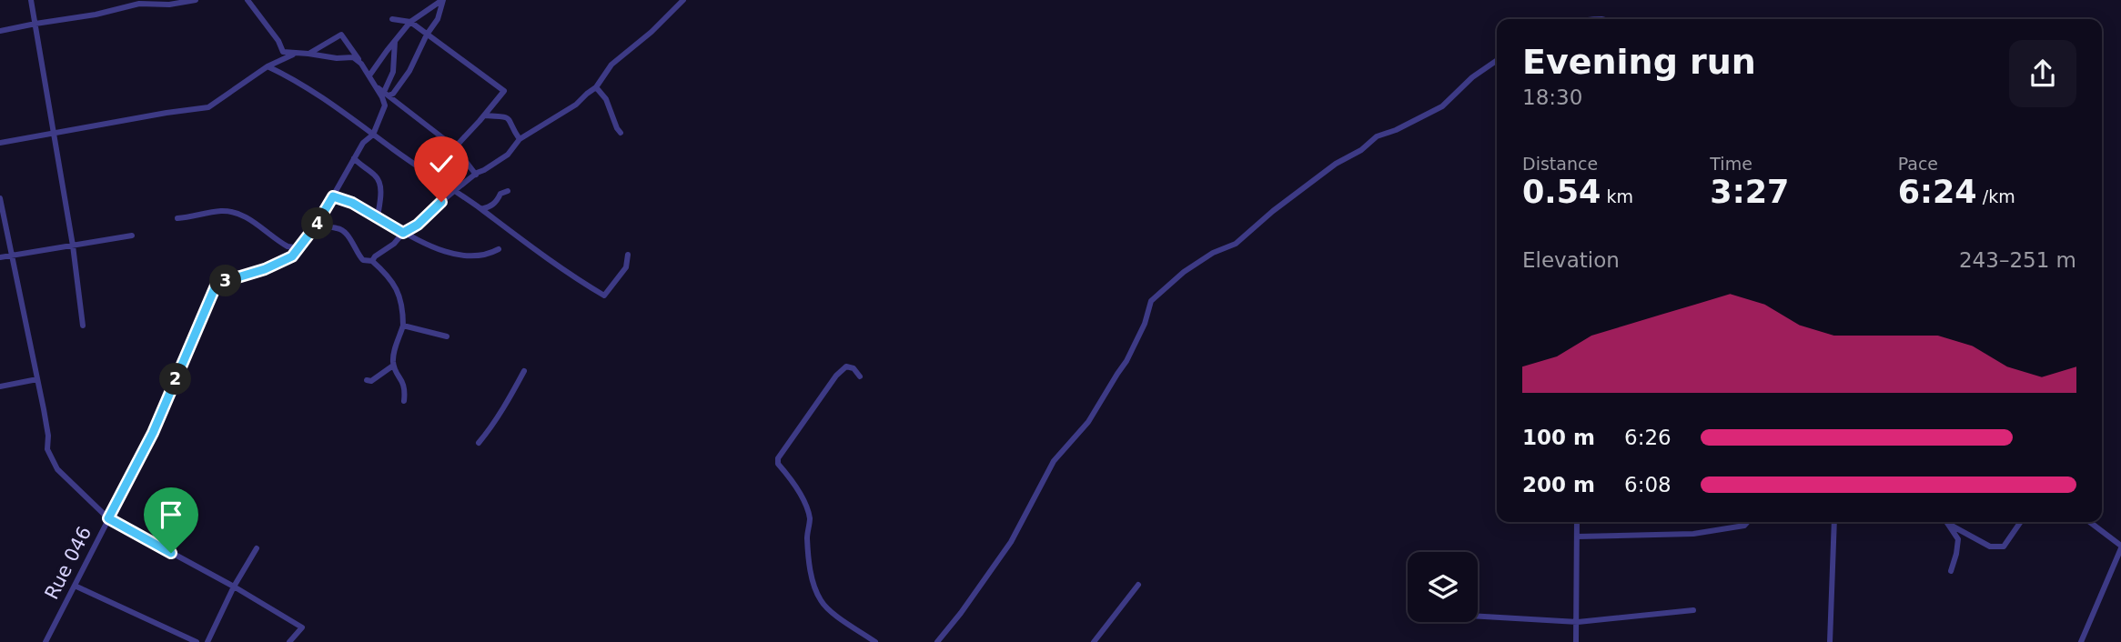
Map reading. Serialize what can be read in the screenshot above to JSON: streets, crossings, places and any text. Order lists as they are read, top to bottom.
{
  "streets": {
    "street": ["Rue 046"]
  },
  "page": {
    "heading": ["Evening run", "18:30"],
    "stats": [
      ["Distance", "0.54 km"],
      ["Time", "3:27"],
      ["Pace", "6:24 /km"]
    ],
    "pins": ["4", "3", "2"],
    "chart": ["Elevation", "243–251 m"],
    "list": [
      {
        "name": "100 m",
        "note": "6:26"
      },
      {
        "name": "200 m",
        "note": "6:08"
      }
    ]
  }
}
